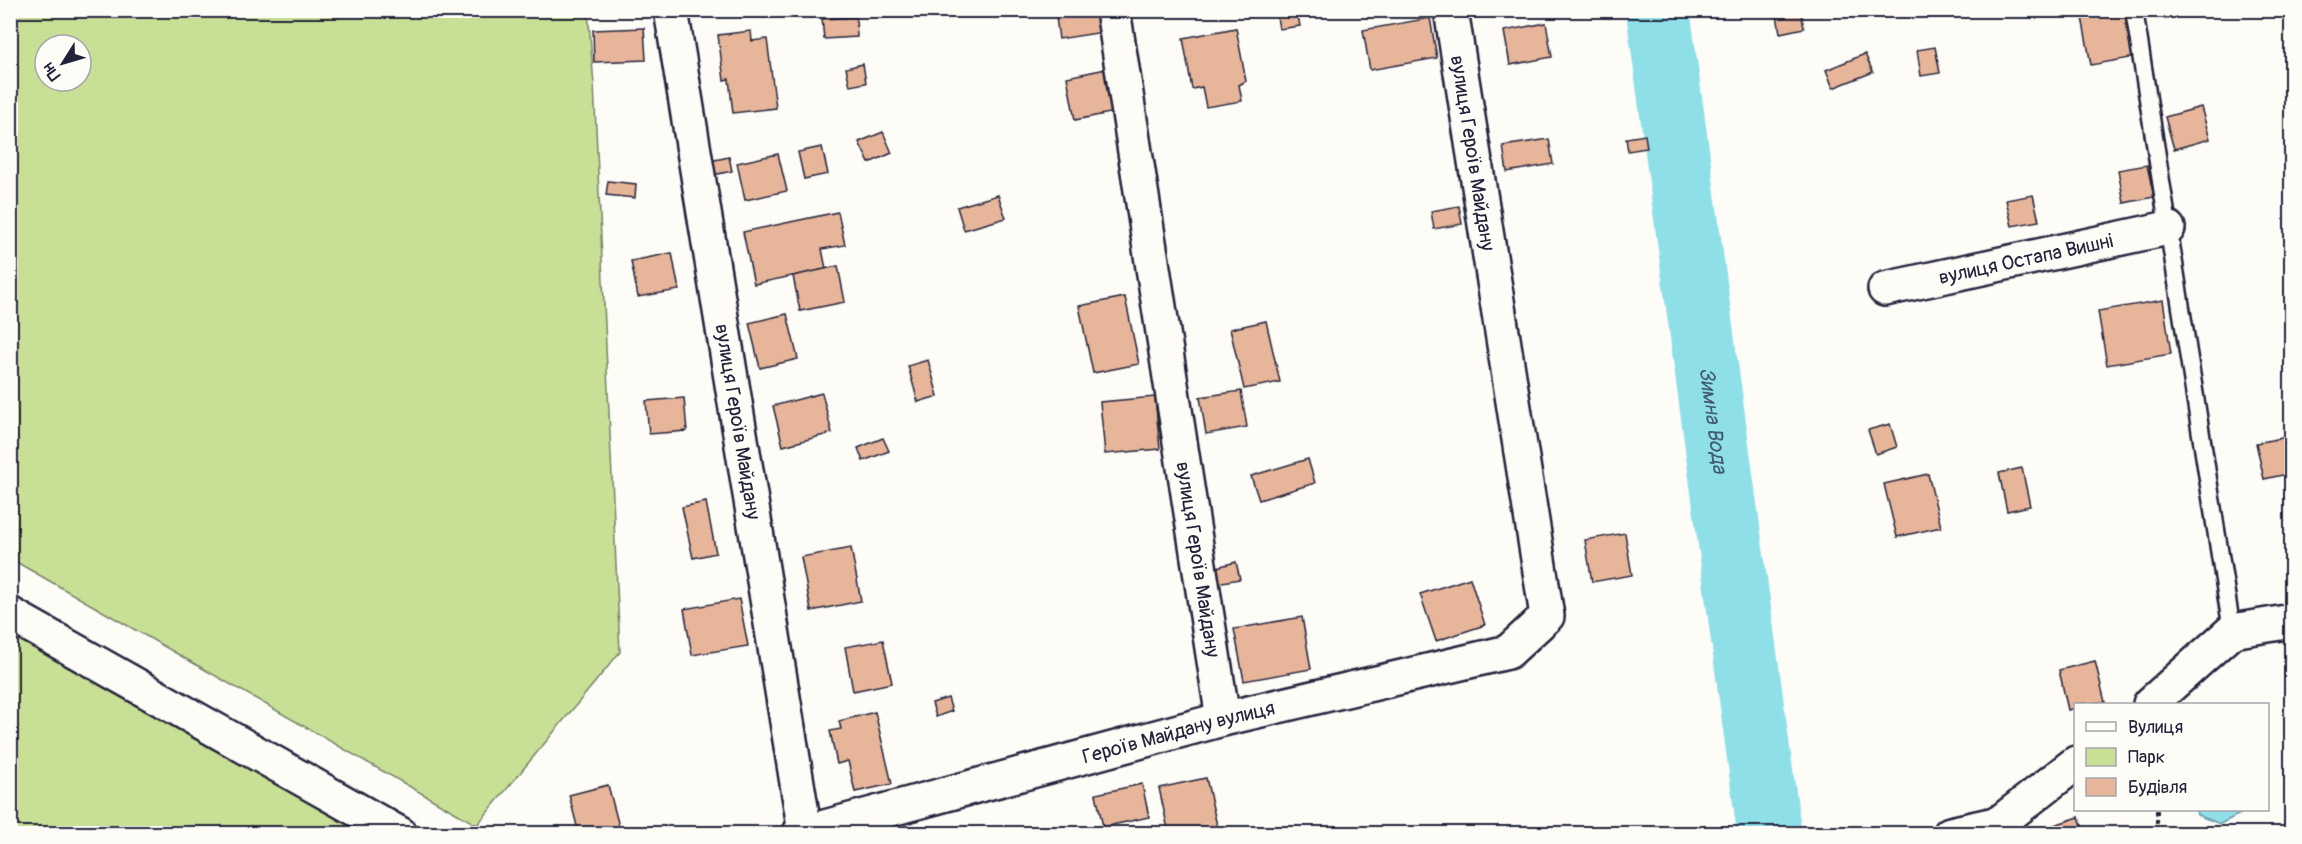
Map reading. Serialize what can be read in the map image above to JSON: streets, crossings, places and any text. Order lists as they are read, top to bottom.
{
  "streets": {
    "street": ["вулиця Героїв Майдану", "вулиця Остапа Вишні", "Героїв Майдану вулиця"]
  },
  "crossings": [
    ["вулиця Героїв Майдану", "Героїв Майдану вулиця"]
  ],
  "water": ["Зимна Вода"],
  "legend": ["Вулиця", "Парк", "Будівля"],
  "north": "bottom left"
}
